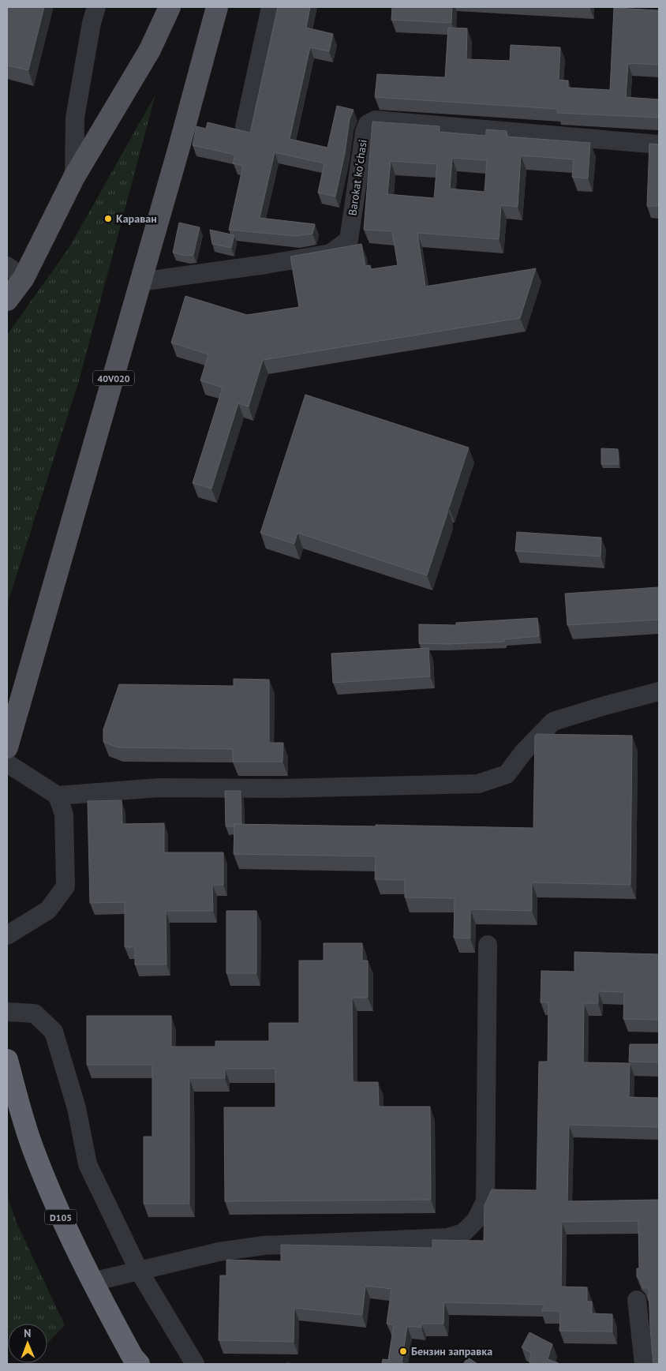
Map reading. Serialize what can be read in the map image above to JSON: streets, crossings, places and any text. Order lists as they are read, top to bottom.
{
  "streets": {
    "highway": ["D105"],
    "main road": ["40V020"],
    "street": ["Barokat koʻchasi"]
  },
  "crossings": [
    ["Barokat koʻchasi", "40V020"]
  ],
  "places": ["Караван", "Бензин заправка"],
  "north": "top"
}
